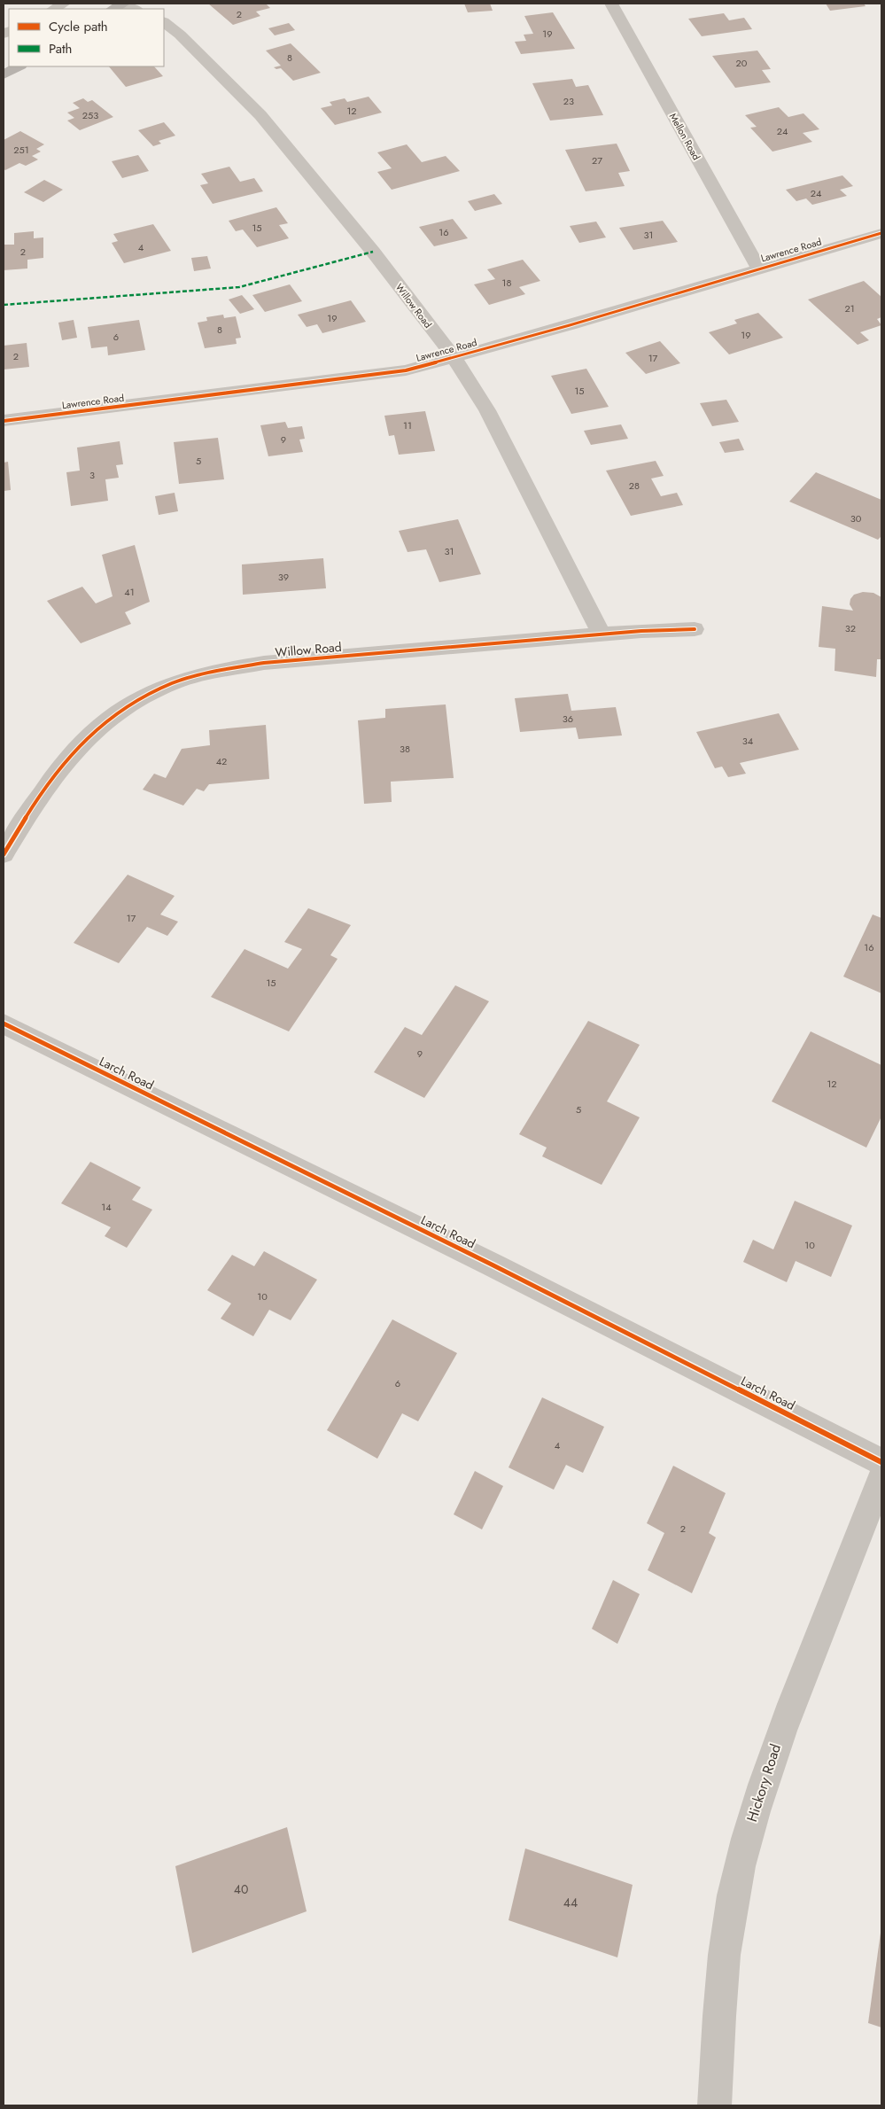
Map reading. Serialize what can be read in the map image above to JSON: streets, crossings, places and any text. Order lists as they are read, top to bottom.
{
  "streets": {
    "street": [
      "Mellon Road",
      "Lawrence Road",
      "Willow Road",
      "Larch Road",
      "Hickory Road"
    ]
  },
  "crossings": [
    ["Mellon Road", "Lawrence Road"],
    ["Lawrence Road", "Willow Road"]
  ],
  "house_numbers": [
    "2",
    "19",
    "8",
    "20",
    "23",
    "12",
    "253",
    "24",
    "251",
    "27",
    "24",
    "15",
    "16",
    "31",
    "4",
    "2",
    "18",
    "21",
    "19",
    "8",
    "19",
    "6",
    "2",
    "17",
    "15",
    "11",
    "9",
    "5",
    "3",
    "28",
    "30",
    "31",
    "39",
    "41",
    "32",
    "36",
    "34",
    "38",
    "42",
    "17",
    "16",
    "15",
    "9",
    "12",
    "5",
    "14",
    "10",
    "10",
    "6",
    "4",
    "2",
    "40",
    "44"
  ],
  "legend": ["Cycle path", "Path"]
}
